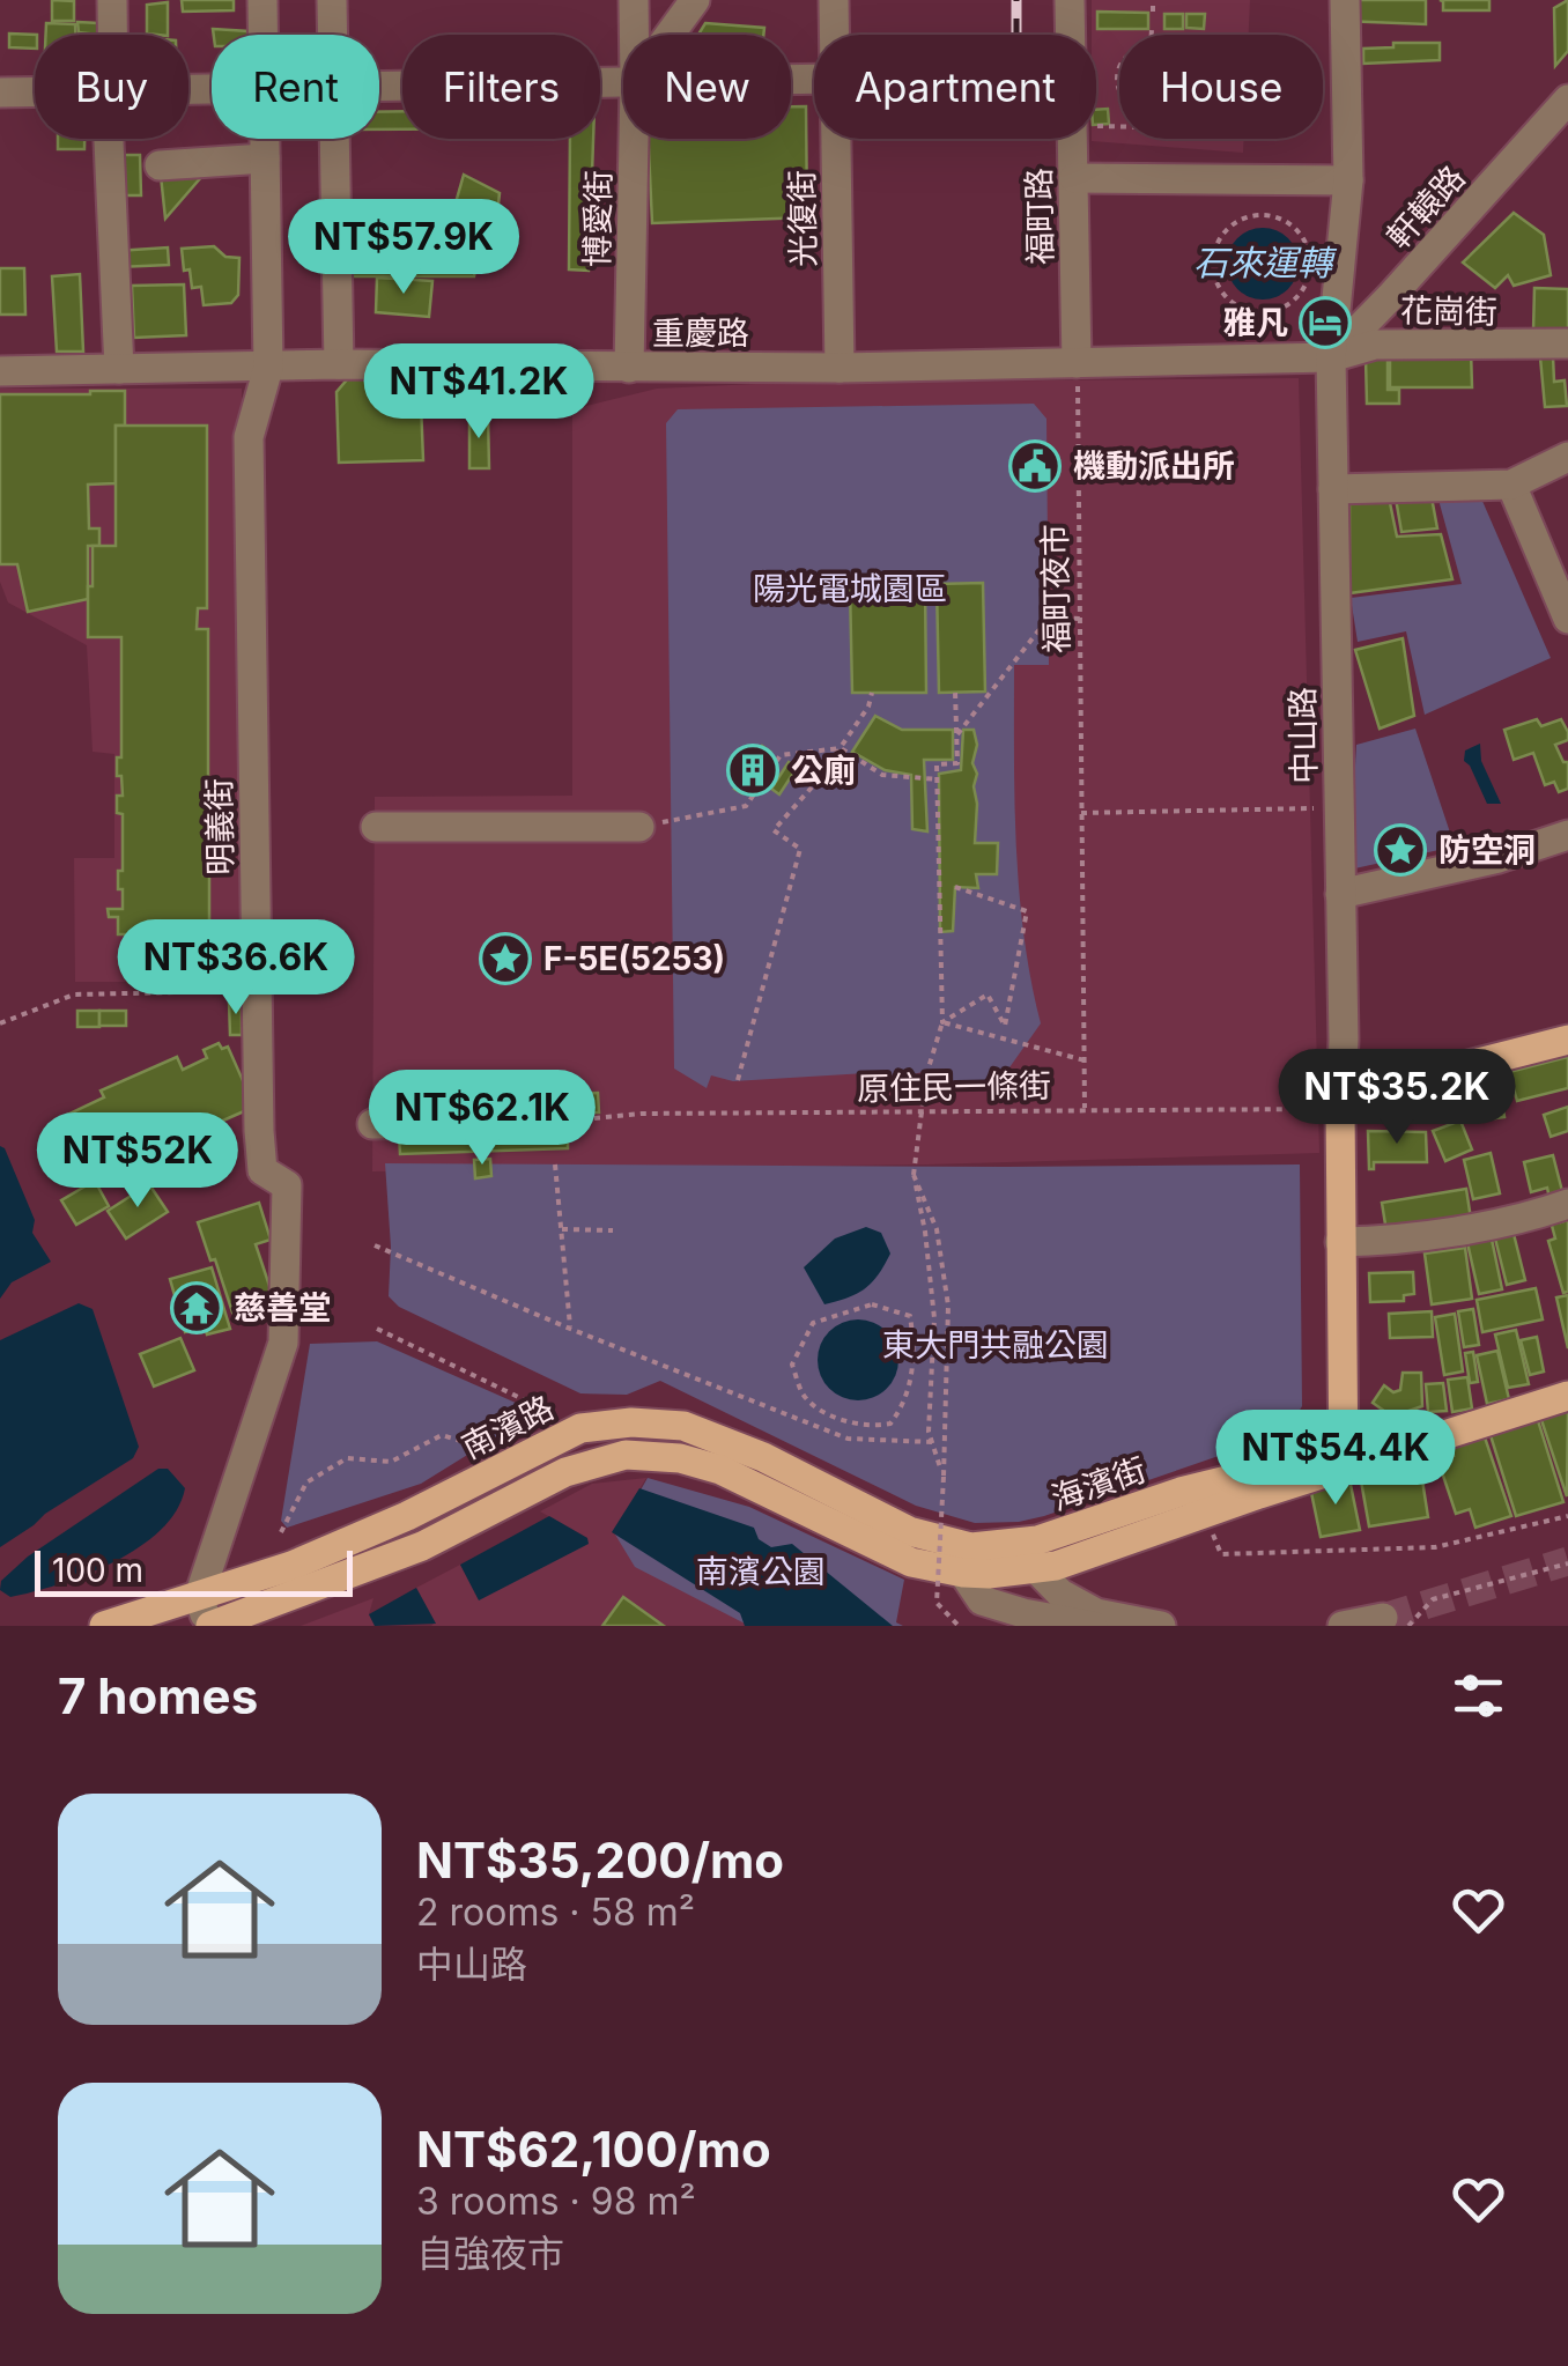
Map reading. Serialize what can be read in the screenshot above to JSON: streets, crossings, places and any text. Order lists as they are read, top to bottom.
{
  "streets": {
    "main road": ["中山路", "南濱路", "海濱街"],
    "street": [
      "軒轅路",
      "福町路",
      "博愛街",
      "光復街",
      "花崗街",
      "重慶路",
      "明義街"
    ],
    "path": ["福町夜市", "原住民一條街"]
  },
  "crossings": [
    ["軒轅路", "花崗街"],
    ["軒轅路", "重慶路"],
    ["軒轅路", "中山路"],
    ["福町路", "重慶路"],
    ["福町路", "福町夜市"],
    ["博愛街", "重慶路"],
    ["光復街", "重慶路"],
    ["花崗街", "重慶路"],
    ["花崗街", "中山路"],
    ["重慶路", "福町夜市"],
    ["重慶路", "中山路"],
    ["重慶路", "明義街"],
    ["福町夜市", "原住民一條街"],
    ["中山路", "原住民一條街"],
    ["中山路", "海濱街"],
    ["明義街", "南濱路"],
    ["南濱路", "海濱街"]
  ],
  "water": ["石來運轉"],
  "parks": ["陽光電城園區", "東大門共融公園", "南濱公園"],
  "places": {
    "hotel": ["雅凡"],
    "public building": ["機動派出所"],
    "building": ["公廁"],
    "place": ["防空洞", "F-5E(5253)"],
    "temple": ["慈善堂"]
  },
  "scale_bar": "100 m",
  "page": {
    "chip": [
      "Buy",
      "Rent",
      "Filters",
      "New",
      "Apartment",
      "House"
    ],
    "price": [
      "NT$57.9K",
      "NT$41.2K",
      "NT$36.6K",
      "NT$35.2K",
      "NT$62.1K",
      "NT$52K",
      "NT$54.4K"
    ],
    "scale": "100 m",
    "heading": "7 homes",
    "list": [
      {
        "name": "NT$35,200/mo",
        "note": "2 rooms · 58 m² · 中山路"
      },
      {
        "name": "NT$62,100/mo",
        "note": "3 rooms · 98 m² · 自強夜市"
      }
    ]
  }
}
